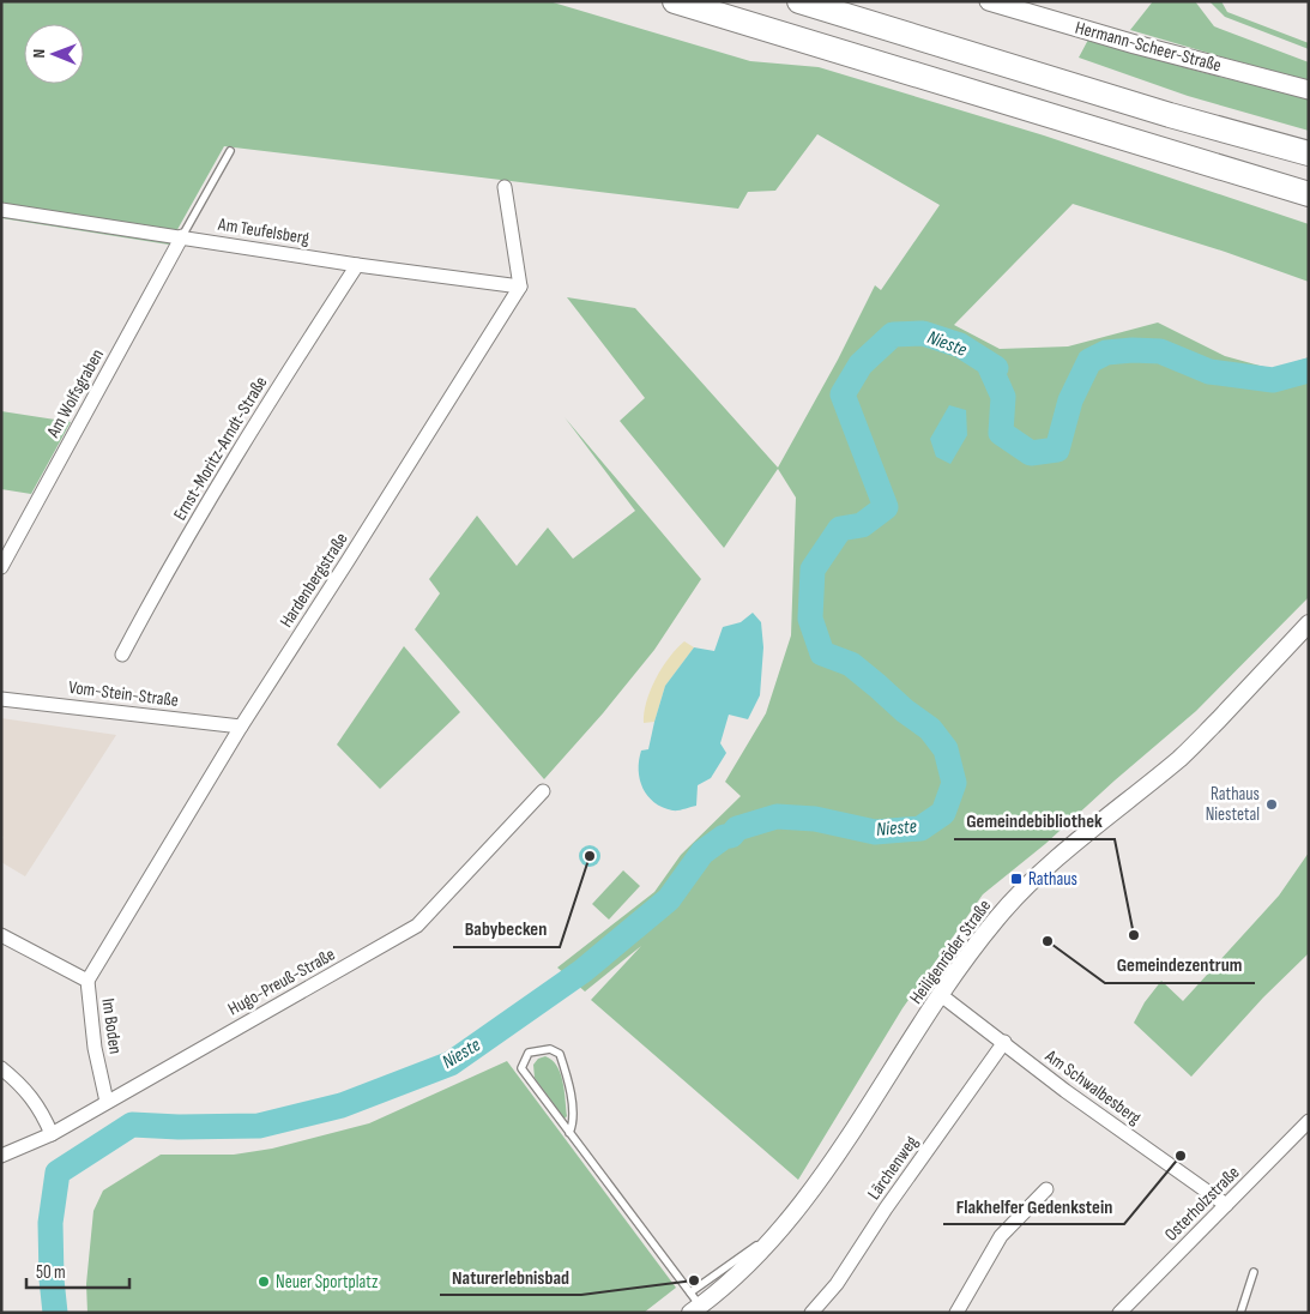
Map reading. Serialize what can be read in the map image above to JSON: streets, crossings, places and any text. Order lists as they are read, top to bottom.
{
  "streets": {
    "main road": ["Hermann-Scheer-Straße"],
    "street": [
      "Am Teufelsberg",
      "Am Wolfsgraben",
      "Ernst-Moritz-Arndt-Straße",
      "Hardenbergstraße",
      "Vom-Stein-Straße",
      "Heiligenröder Straße",
      "Hugo-Preuß-Straße",
      "Im Boden",
      "Am Schwalbesberg",
      "Lärchenweg",
      "Osterholzstraße"
    ]
  },
  "crossings": [
    ["Am Teufelsberg", "Am Wolfsgraben"],
    ["Am Teufelsberg", "Ernst-Moritz-Arndt-Straße"],
    ["Am Teufelsberg", "Hardenbergstraße"],
    ["Hardenbergstraße", "Vom-Stein-Straße"],
    ["Hardenbergstraße", "Im Boden"],
    ["Heiligenröder Straße", "Am Schwalbesberg"],
    ["Hugo-Preuß-Straße", "Im Boden"],
    ["Am Schwalbesberg", "Lärchenweg"],
    ["Am Schwalbesberg", "Osterholzstraße"]
  ],
  "water": ["Nieste"],
  "places": {
    "other": [
      "Rathaus Niestetal",
      "Babybecken",
      "Gemeindebibliothek",
      "Gemeindezentrum",
      "Flakhelfer Gedenkstein",
      "Naturerlebnisbad",
      "Neuer Sportplatz"
    ],
    "transit": ["Rathaus"]
  },
  "scale_bar": "50 m",
  "north": "left"
}
